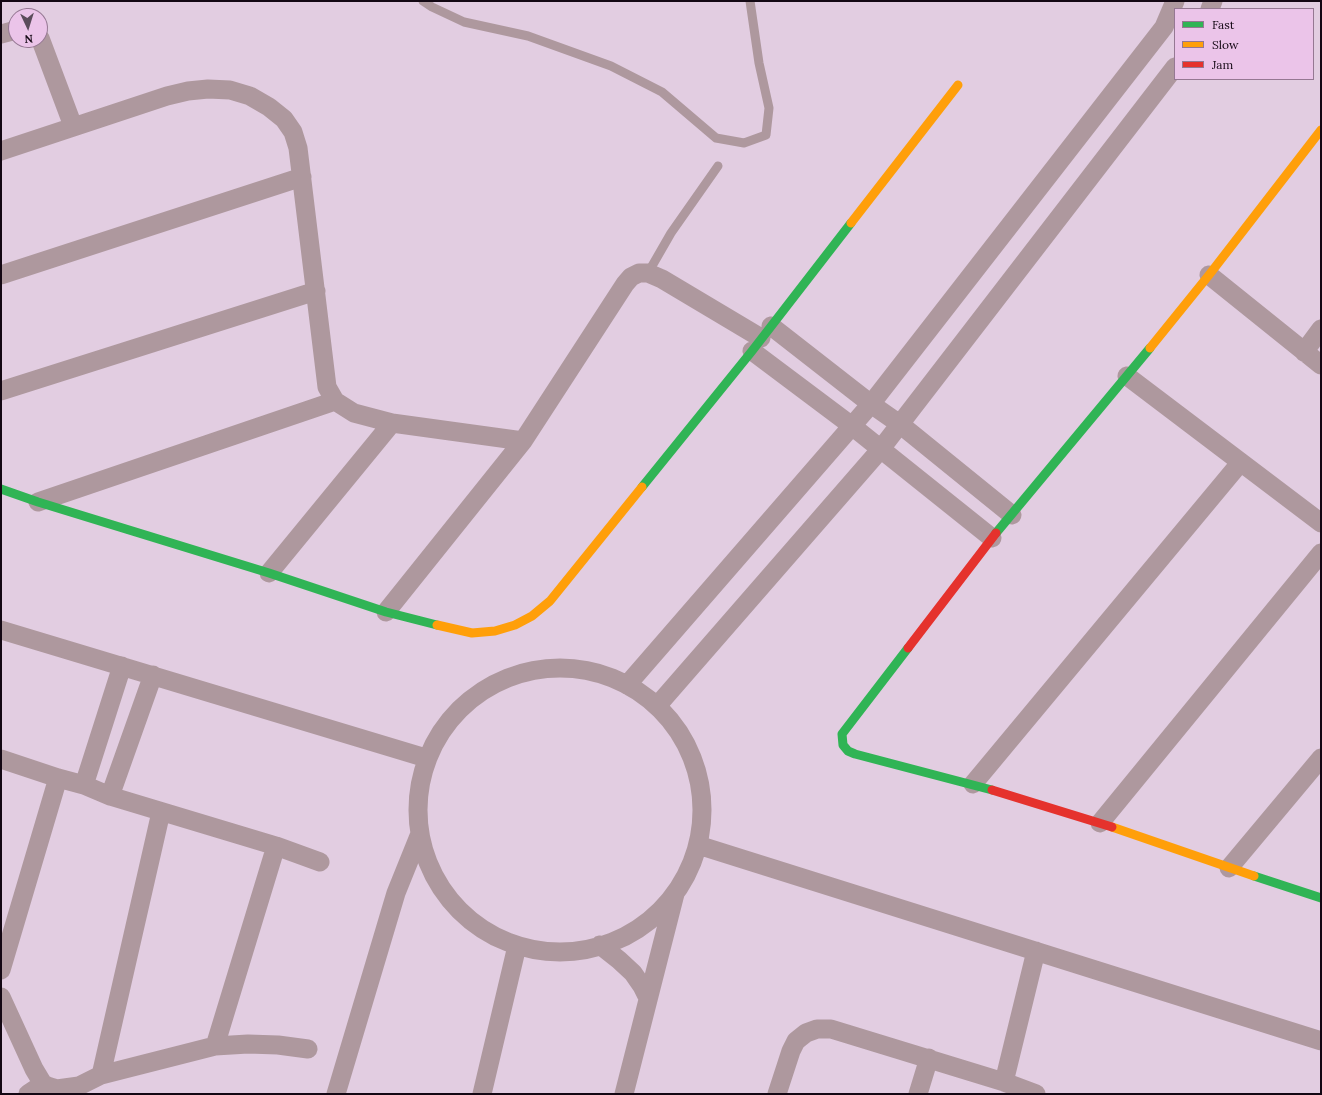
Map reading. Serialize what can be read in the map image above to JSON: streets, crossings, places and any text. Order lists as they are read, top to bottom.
{
  "legend": ["Fast", "Slow", "Jam"],
  "north": "bottom"
}
